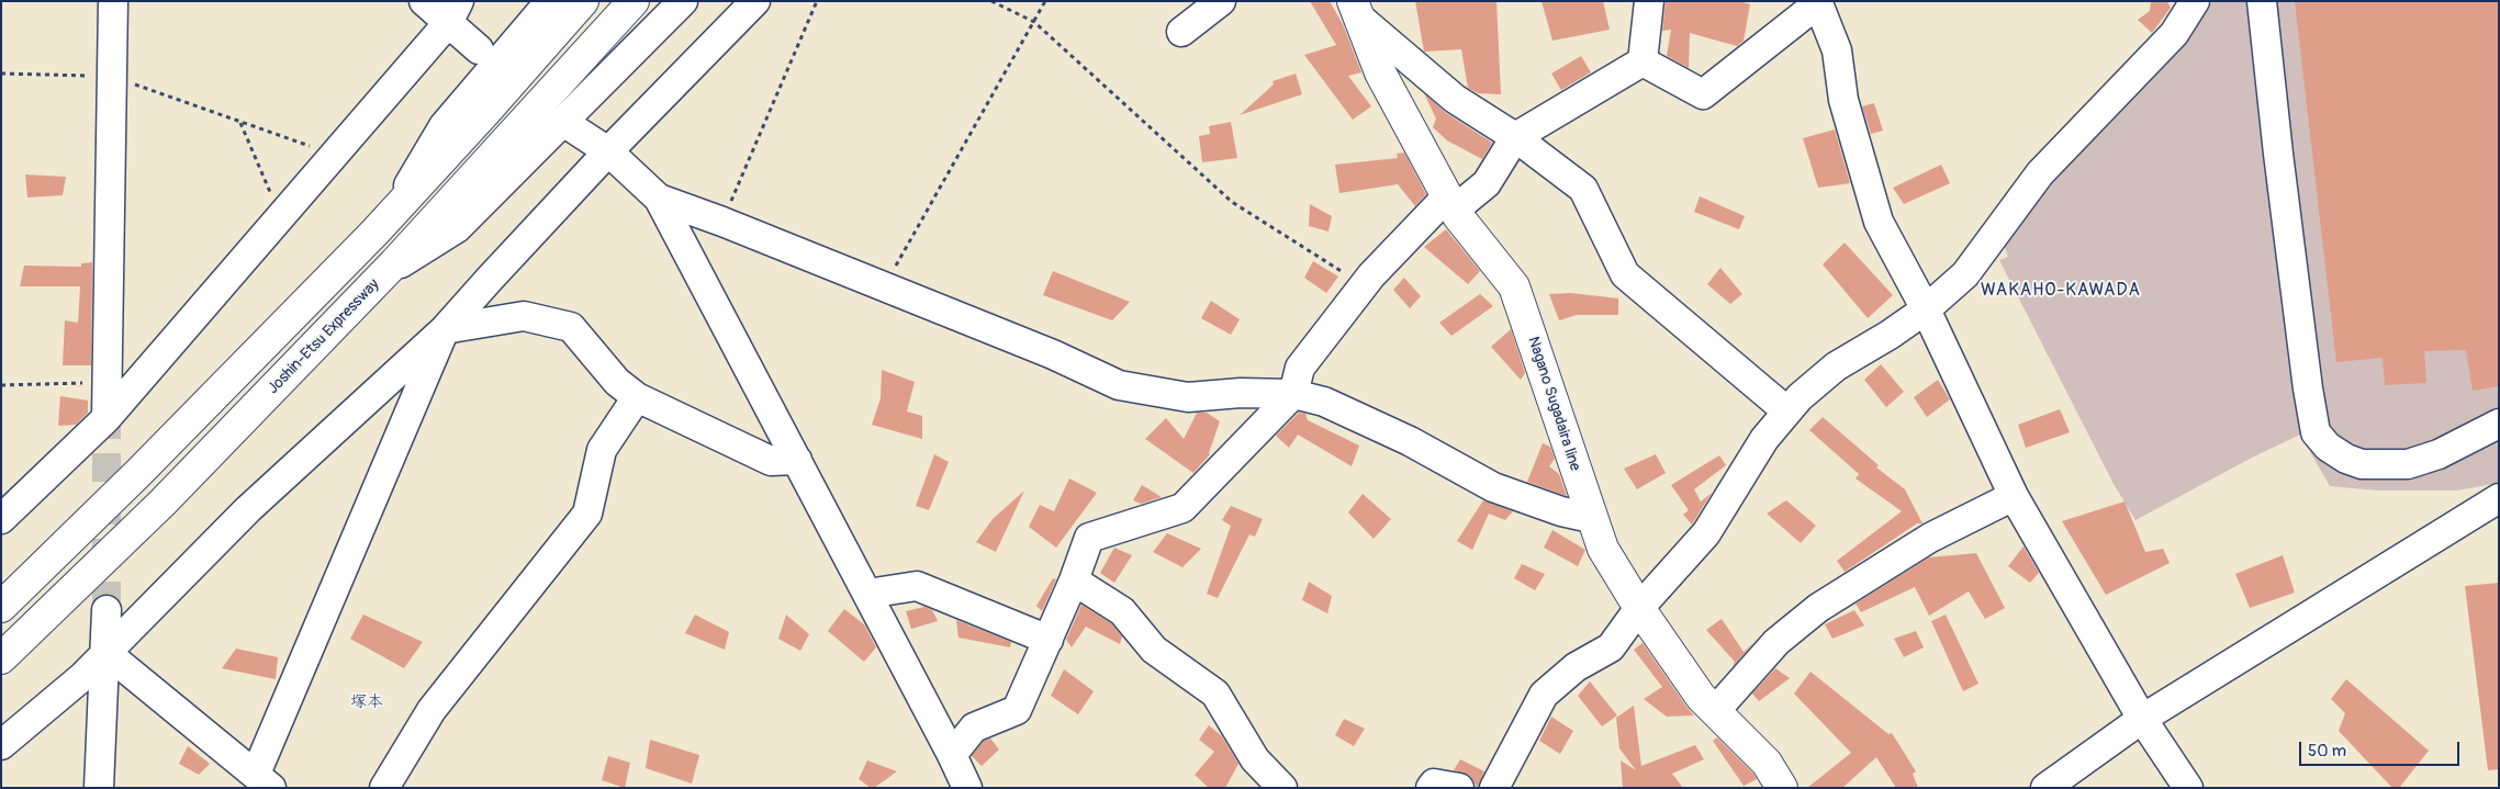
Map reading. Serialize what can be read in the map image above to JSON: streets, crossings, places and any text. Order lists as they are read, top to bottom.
{
  "streets": {
    "main road": ["Joshin-Etsu Expressway", "Nagano Sugadaira line"]
  },
  "districts": ["WAKAHO-KAWADA", "塚本"],
  "scale_bar": "50 m"
}
